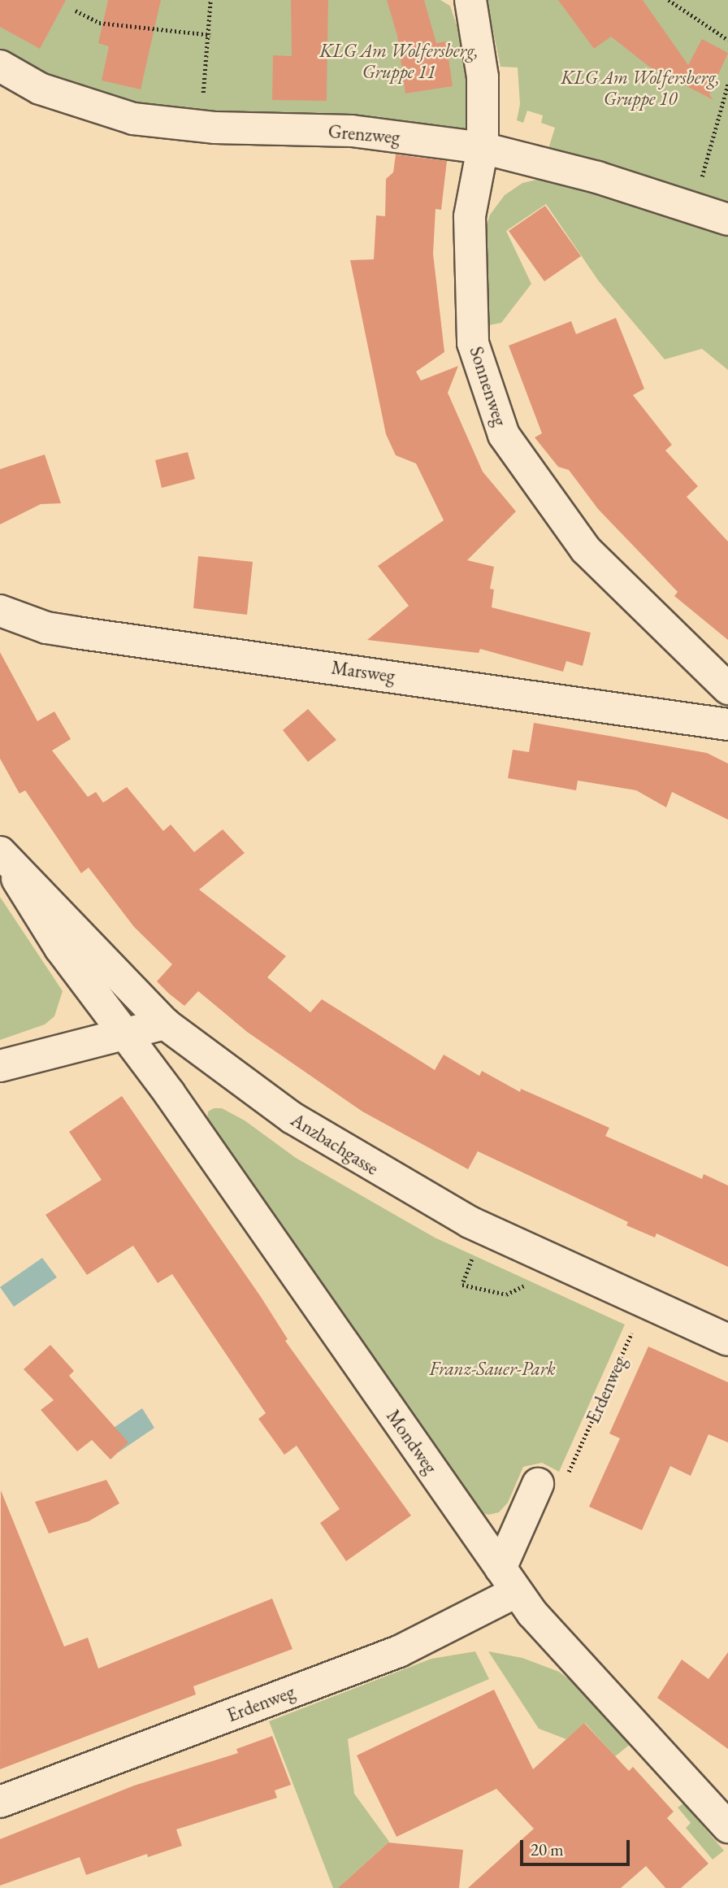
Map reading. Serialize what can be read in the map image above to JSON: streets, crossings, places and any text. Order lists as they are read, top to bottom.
{
  "streets": {
    "street": [
      "Grenzweg",
      "Sonnenweg",
      "Marsweg",
      "Anzbachgasse",
      "Erdenweg",
      "Mondweg"
    ]
  },
  "crossings": [
    ["Grenzweg", "Sonnenweg"],
    ["Anzbachgasse", "Erdenweg"],
    ["Anzbachgasse", "Mondweg"],
    ["Erdenweg", "Mondweg"]
  ],
  "parks": ["KLG Am Wolfersberg, Gruppe 11", "KLG Am Wolfersberg, Gruppe 10", "Franz-Sauer-Park"],
  "scale_bar": "20 m"
}
